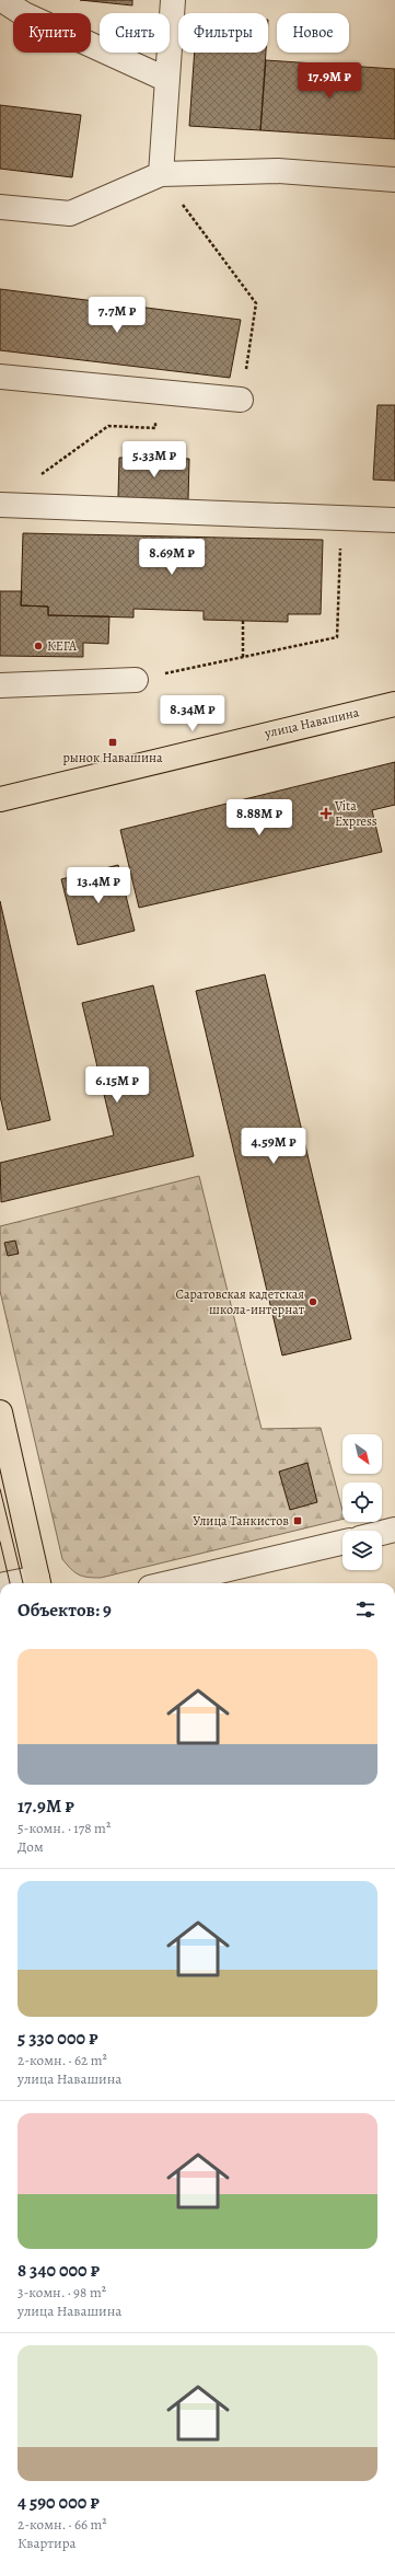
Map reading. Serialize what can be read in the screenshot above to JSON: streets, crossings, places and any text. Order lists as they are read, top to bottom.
{
  "streets": {
    "main road": ["улица Навашина"]
  },
  "places": {
    "other": ["КЕГА", "Саратовская кадетская школа-интернат"],
    "transit": ["рынок Навашина", "Улица Танкистов"],
    "health": ["Vita Express"]
  },
  "north": "bottom right",
  "page": {
    "chip": [
      "Купить",
      "Снять",
      "Фильтры",
      "Новое"
    ],
    "price": [
      "17.9M ₽",
      "7.7M ₽",
      "5.33M ₽",
      "8.69M ₽",
      "8.34M ₽",
      "8.88M ₽",
      "13.4M ₽",
      "6.15M ₽",
      "4.59M ₽"
    ],
    "heading": "Объектов: 9",
    "list": [
      {
        "name": "17.9M ₽",
        "note": "5-комн. · 178 m² · Дом"
      },
      {
        "name": "5 330 000 ₽",
        "note": "2-комн. · 62 m² · улица Навашина"
      },
      {
        "name": "8 340 000 ₽",
        "note": "3-комн. · 98 m² · улица Навашина"
      },
      {
        "name": "4 590 000 ₽",
        "note": "2-комн. · 66 m² · Квартира"
      }
    ]
  }
}
